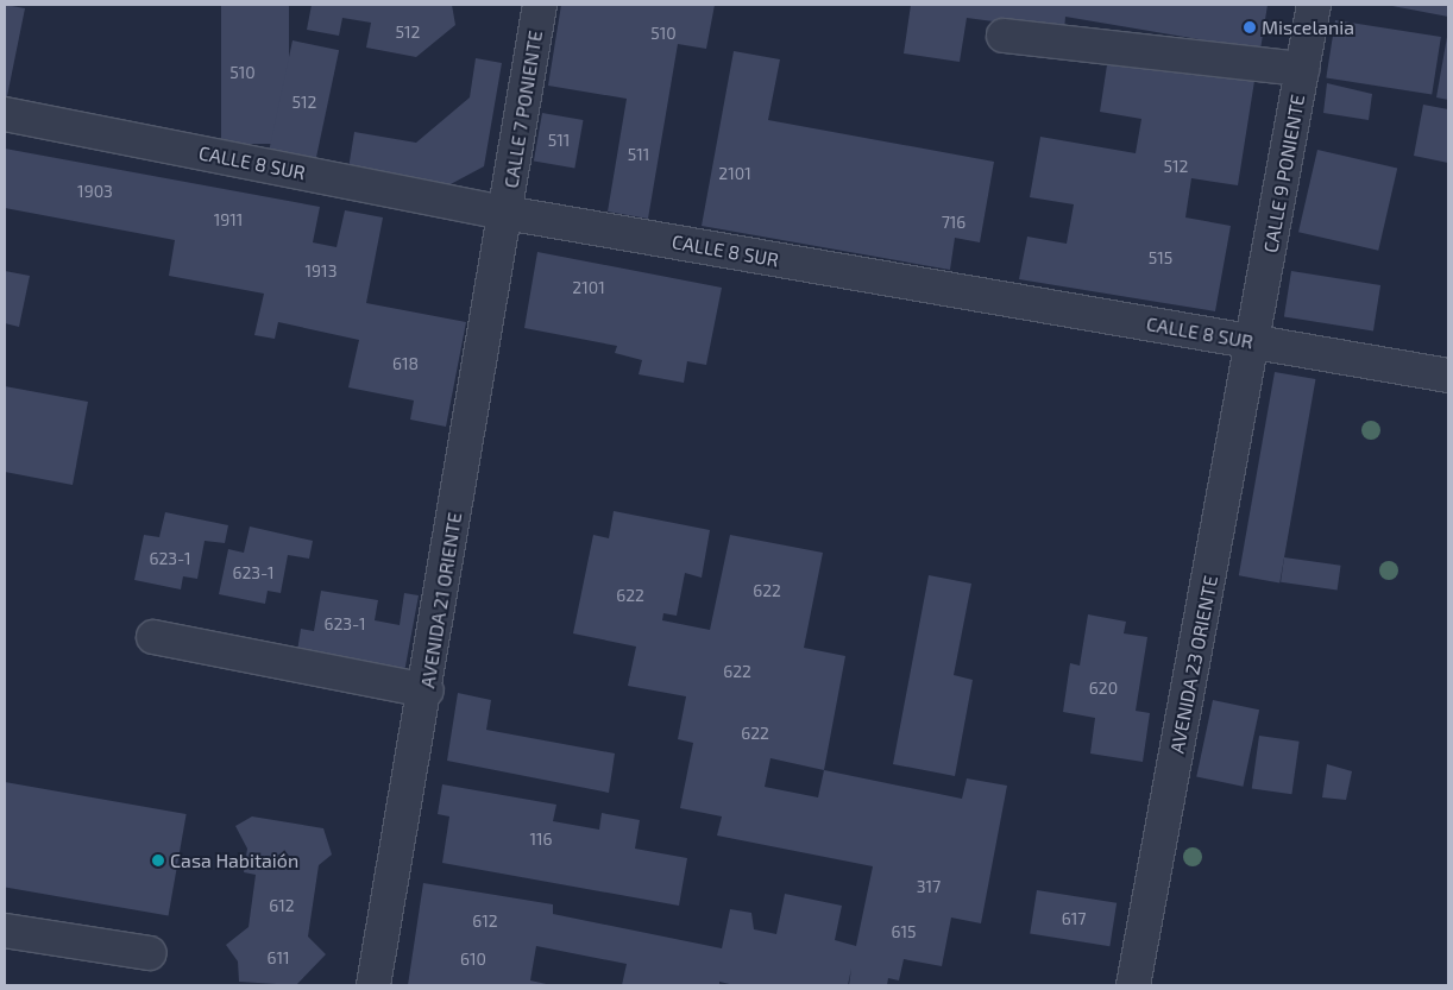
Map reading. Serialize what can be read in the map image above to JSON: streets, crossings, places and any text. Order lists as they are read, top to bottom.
{
  "streets": {
    "street": [
      "CALLE 7 PONIENTE",
      "CALLE 8 SUR",
      "CALLE 9 PONIENTE",
      "AVENIDA 21 ORIENTE",
      "AVENIDA 23 ORIENTE"
    ]
  },
  "crossings": [
    ["CALLE 7 PONIENTE", "CALLE 8 SUR"],
    ["CALLE 7 PONIENTE", "AVENIDA 21 ORIENTE"],
    ["CALLE 8 SUR", "CALLE 9 PONIENTE"],
    ["CALLE 8 SUR", "AVENIDA 21 ORIENTE"],
    ["CALLE 8 SUR", "AVENIDA 23 ORIENTE"],
    ["CALLE 9 PONIENTE", "AVENIDA 23 ORIENTE"]
  ],
  "places": ["Miscelania", "Casa Habitaión"],
  "house_numbers": [
    "512",
    "510",
    "510",
    "512",
    "511",
    "511",
    "512",
    "2101",
    "1903",
    "1911",
    "716",
    "515",
    "1913",
    "2101",
    "618",
    "623-1",
    "623-1",
    "622",
    "622",
    "623-1",
    "622",
    "620",
    "622",
    "116",
    "317",
    "612",
    "617",
    "612",
    "615",
    "611",
    "610"
  ]
}
